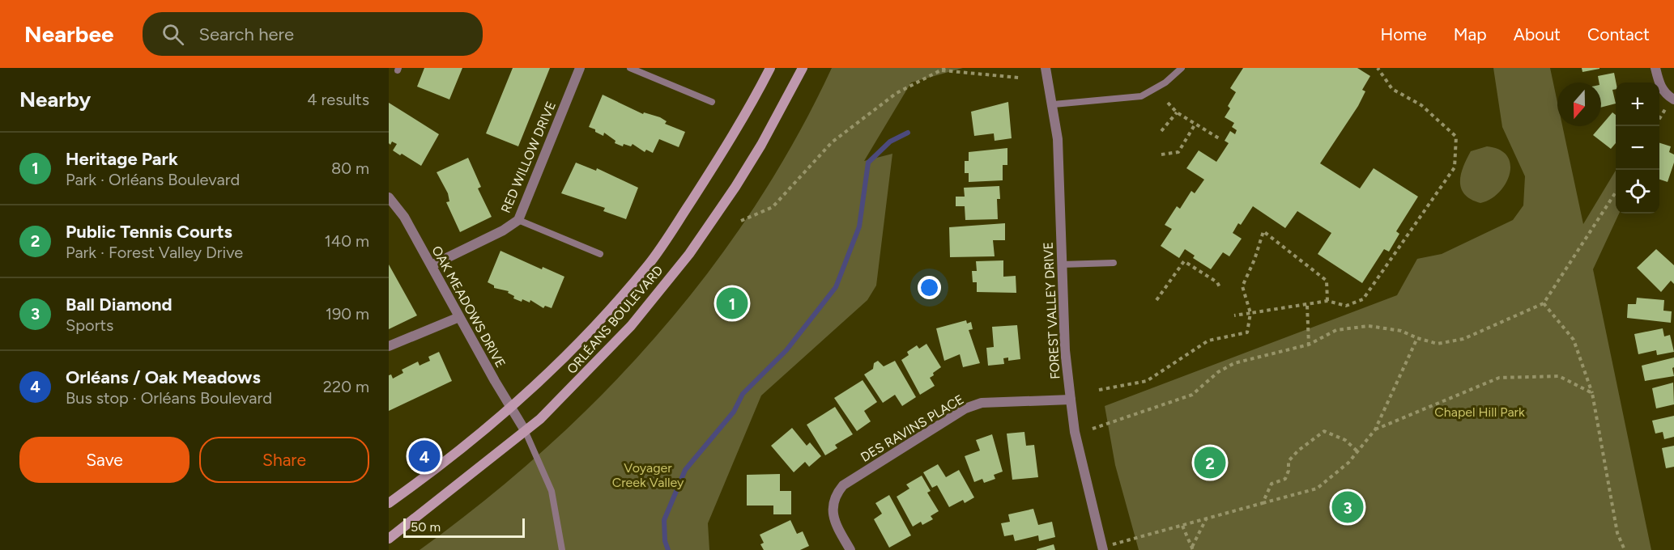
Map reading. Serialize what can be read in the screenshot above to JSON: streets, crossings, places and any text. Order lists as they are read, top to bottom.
{
  "streets": {
    "main road": ["ORLÉANS BOULEVARD"],
    "street": [
      "RED WILLOW DRIVE",
      "OAK MEADOWS DRIVE",
      "FOREST VALLEY DRIVE",
      "DES RAVINS PLACE"
    ]
  },
  "crossings": [
    ["RED WILLOW DRIVE", "OAK MEADOWS DRIVE"],
    ["OAK MEADOWS DRIVE", "ORLÉANS BOULEVARD"],
    ["FOREST VALLEY DRIVE", "DES RAVINS PLACE"]
  ],
  "parks": ["Chapel Hill Park", "Voyager Creek Valley"],
  "scale_bar": "50 m",
  "north": "bottom",
  "page": {
    "header": "Nearbee",
    "search": "Search here",
    "nav": [
      "Home",
      "Map",
      "About",
      "Contact"
    ],
    "heading": ["Nearby", "4 results"],
    "map_buttons": ["+", "−"],
    "list": [
      {
        "mark": "1",
        "name": "Heritage Park",
        "note": "Park · Orléans Boulevard",
        "value": "80 m"
      },
      {
        "mark": "2",
        "name": "Public Tennis Courts",
        "note": "Park · Forest Valley Drive",
        "value": "140 m"
      },
      {
        "mark": "3",
        "name": "Ball Diamond",
        "note": "Sports",
        "value": "190 m"
      },
      {
        "mark": "4",
        "name": "Orléans / Oak Meadows",
        "note": "Bus stop · Orléans Boulevard",
        "value": "220 m"
      }
    ],
    "pins": [
      "1",
      "4",
      "2",
      "3"
    ],
    "buttons": ["Save", "Share"],
    "scale": "50 m"
  }
}
